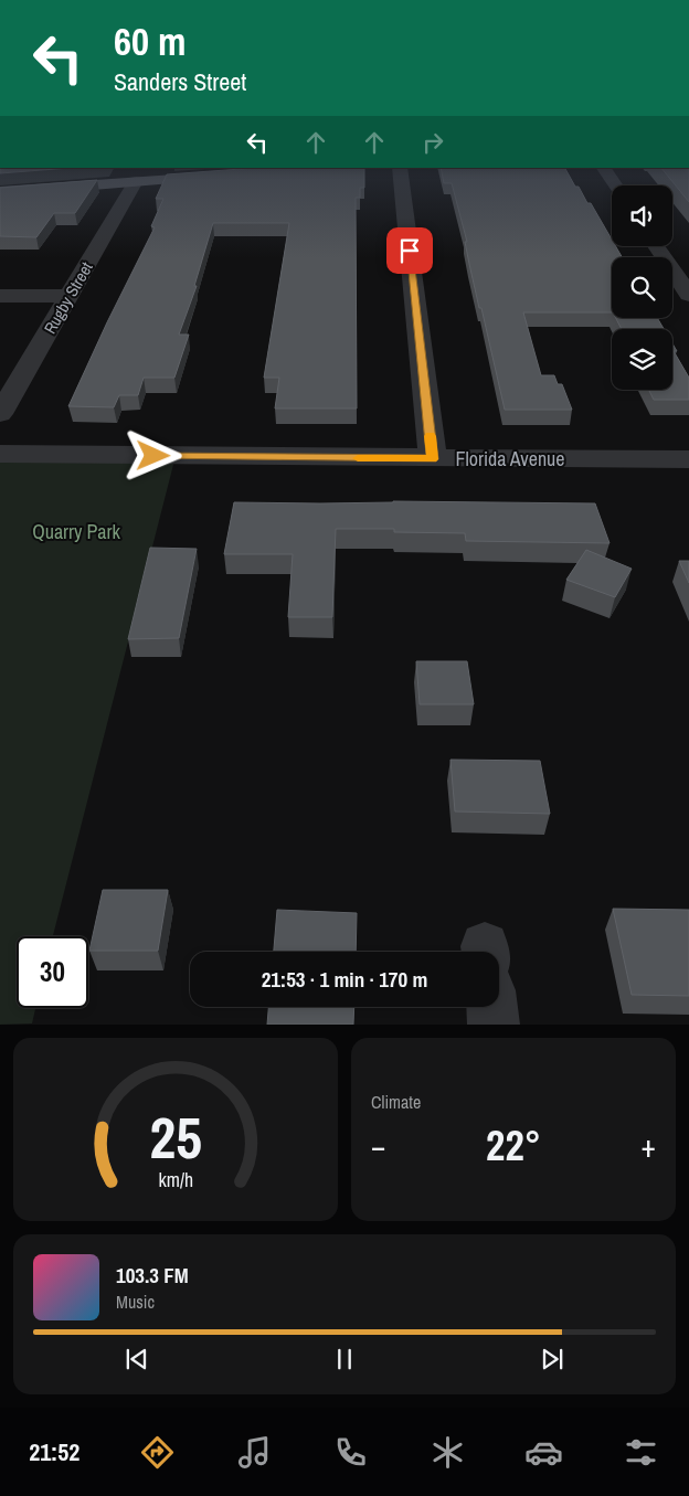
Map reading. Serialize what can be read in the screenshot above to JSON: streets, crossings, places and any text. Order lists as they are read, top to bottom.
{
  "streets": {
    "street": ["Rugby Street", "Florida Avenue"]
  },
  "parks": ["Quarry Park"],
  "page": {
    "turn": ["60 m", "Sanders Street"],
    "limit": "30",
    "trip": "21:53 · 1 min · 170 m",
    "tile": "Climate",
    "heat": ["−", "22°", "+"],
    "song": ["103.3 FM", "Music"],
    "tabs": "21:52",
    "gauge": ["25", "km/h"]
  }
}
